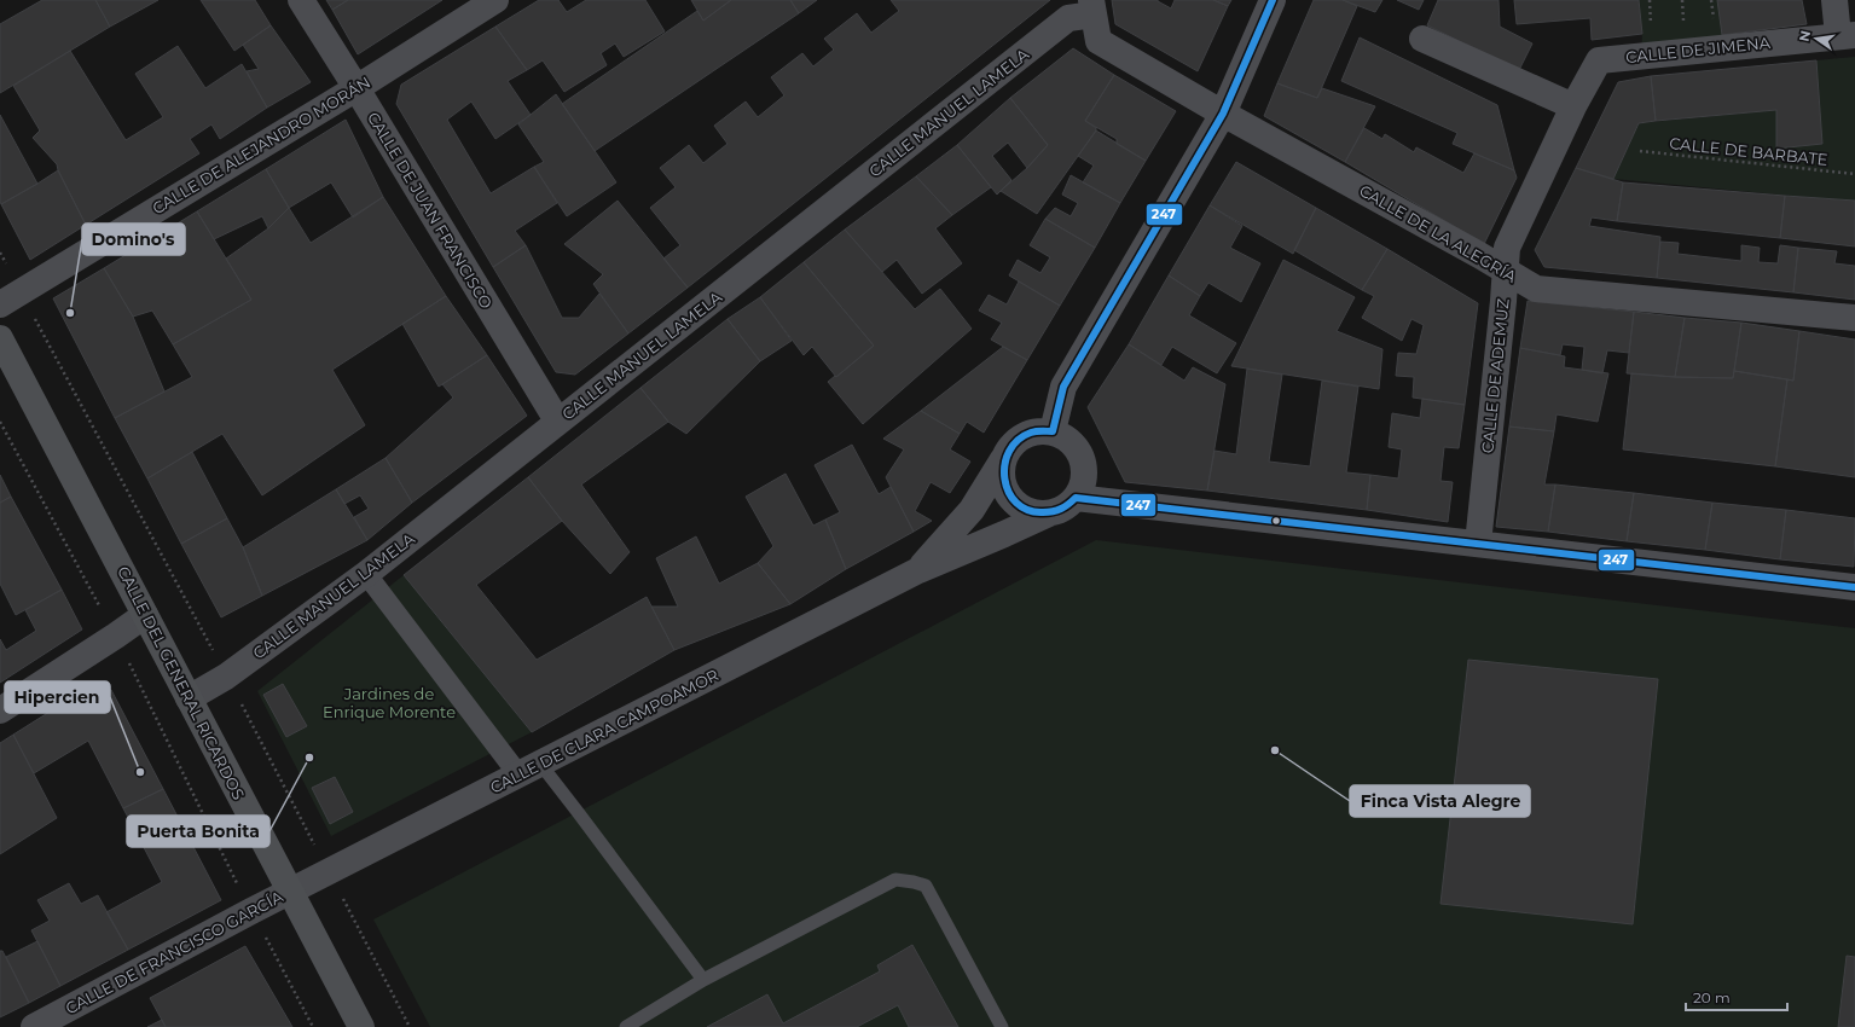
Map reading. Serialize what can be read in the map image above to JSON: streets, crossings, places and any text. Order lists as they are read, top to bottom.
{
  "streets": {
    "main road": ["CALLE DEL GENERAL RICARDOS"],
    "street": [
      "CALLE DE JIMENA",
      "CALLE MANUEL LAMELA",
      "CALLE DE ALEJANDRO MORÁN",
      "CALLE DE JUAN FRANCISCO",
      "CALLE DE LA ALEGRÍA",
      "CALLE DE ADEMUZ",
      "CALLE DE CLARA CAMPOAMOR",
      "CALLE DE FRANCISCO GARCÍA"
    ],
    "path": ["CALLE DE BARBATE"]
  },
  "crossings": [
    ["CALLE DE JIMENA", "CALLE DE ADEMUZ"],
    ["CALLE MANUEL LAMELA", "CALLE DE JUAN FRANCISCO"],
    ["CALLE MANUEL LAMELA", "CALLE DE LA ALEGRÍA"],
    ["CALLE MANUEL LAMELA", "CALLE DEL GENERAL RICARDOS"],
    ["CALLE DE ALEJANDRO MORÁN", "CALLE DE JUAN FRANCISCO"],
    ["CALLE DE LA ALEGRÍA", "CALLE DE ADEMUZ"],
    ["CALLE DEL GENERAL RICARDOS", "CALLE DE CLARA CAMPOAMOR"],
    ["CALLE DEL GENERAL RICARDOS", "CALLE DE FRANCISCO GARCÍA"],
    ["CALLE DE CLARA CAMPOAMOR", "CALLE DE FRANCISCO GARCÍA"]
  ],
  "parks": ["Jardines de Enrique Morente"],
  "places": [
    "Domino's",
    "Finca Vista Alegre",
    "Puerta Bonita",
    "Hipercien"
  ],
  "lines": ["transit line 247"],
  "scale_bar": "20 m",
  "north": "left"
}
